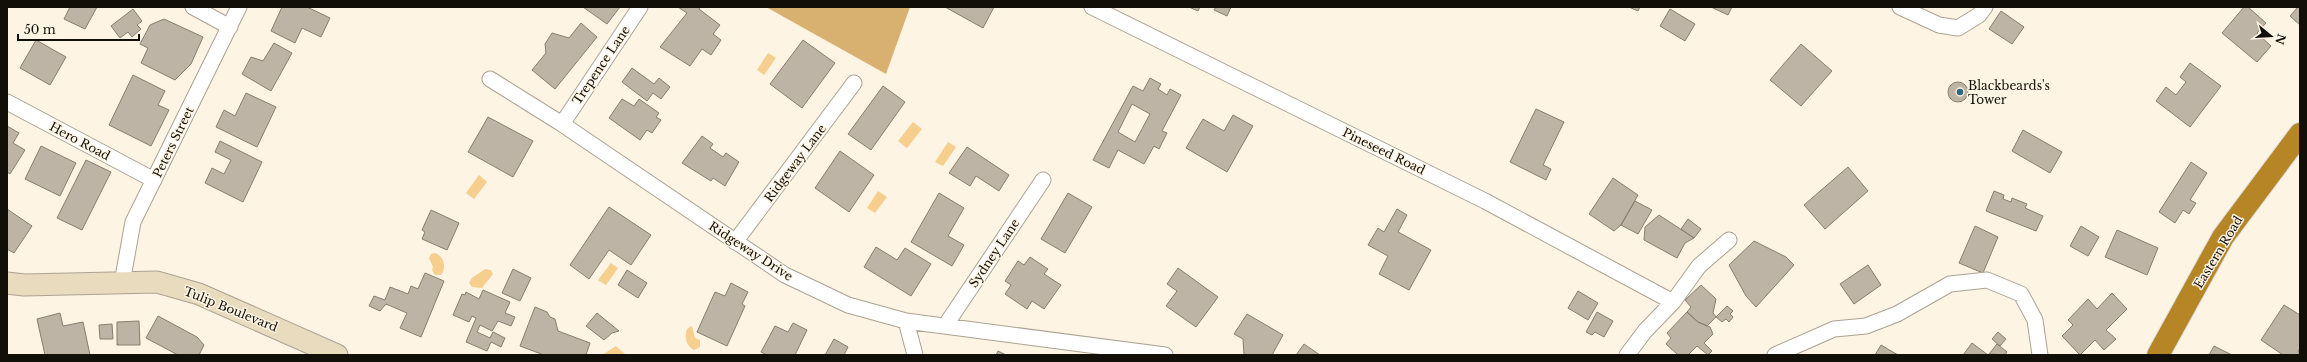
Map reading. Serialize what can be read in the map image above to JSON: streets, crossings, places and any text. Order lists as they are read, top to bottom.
{
  "streets": {
    "highway": ["Eastern Road"],
    "street": [
      "Trepence Lane",
      "Hero Road",
      "Peters Street",
      "Pineseed Road",
      "Ridgeway Lane",
      "Ridgeway Drive",
      "Sydney Lane",
      "Tulip Boulevard"
    ]
  },
  "crossings": [
    ["Trepence Lane", "Ridgeway Drive"],
    ["Hero Road", "Peters Street"],
    ["Peters Street", "Tulip Boulevard"],
    ["Ridgeway Lane", "Ridgeway Drive"],
    ["Ridgeway Drive", "Sydney Lane"]
  ],
  "places": ["Blackbeards's Tower"],
  "scale_bar": "50 m",
  "north": "right"
}
